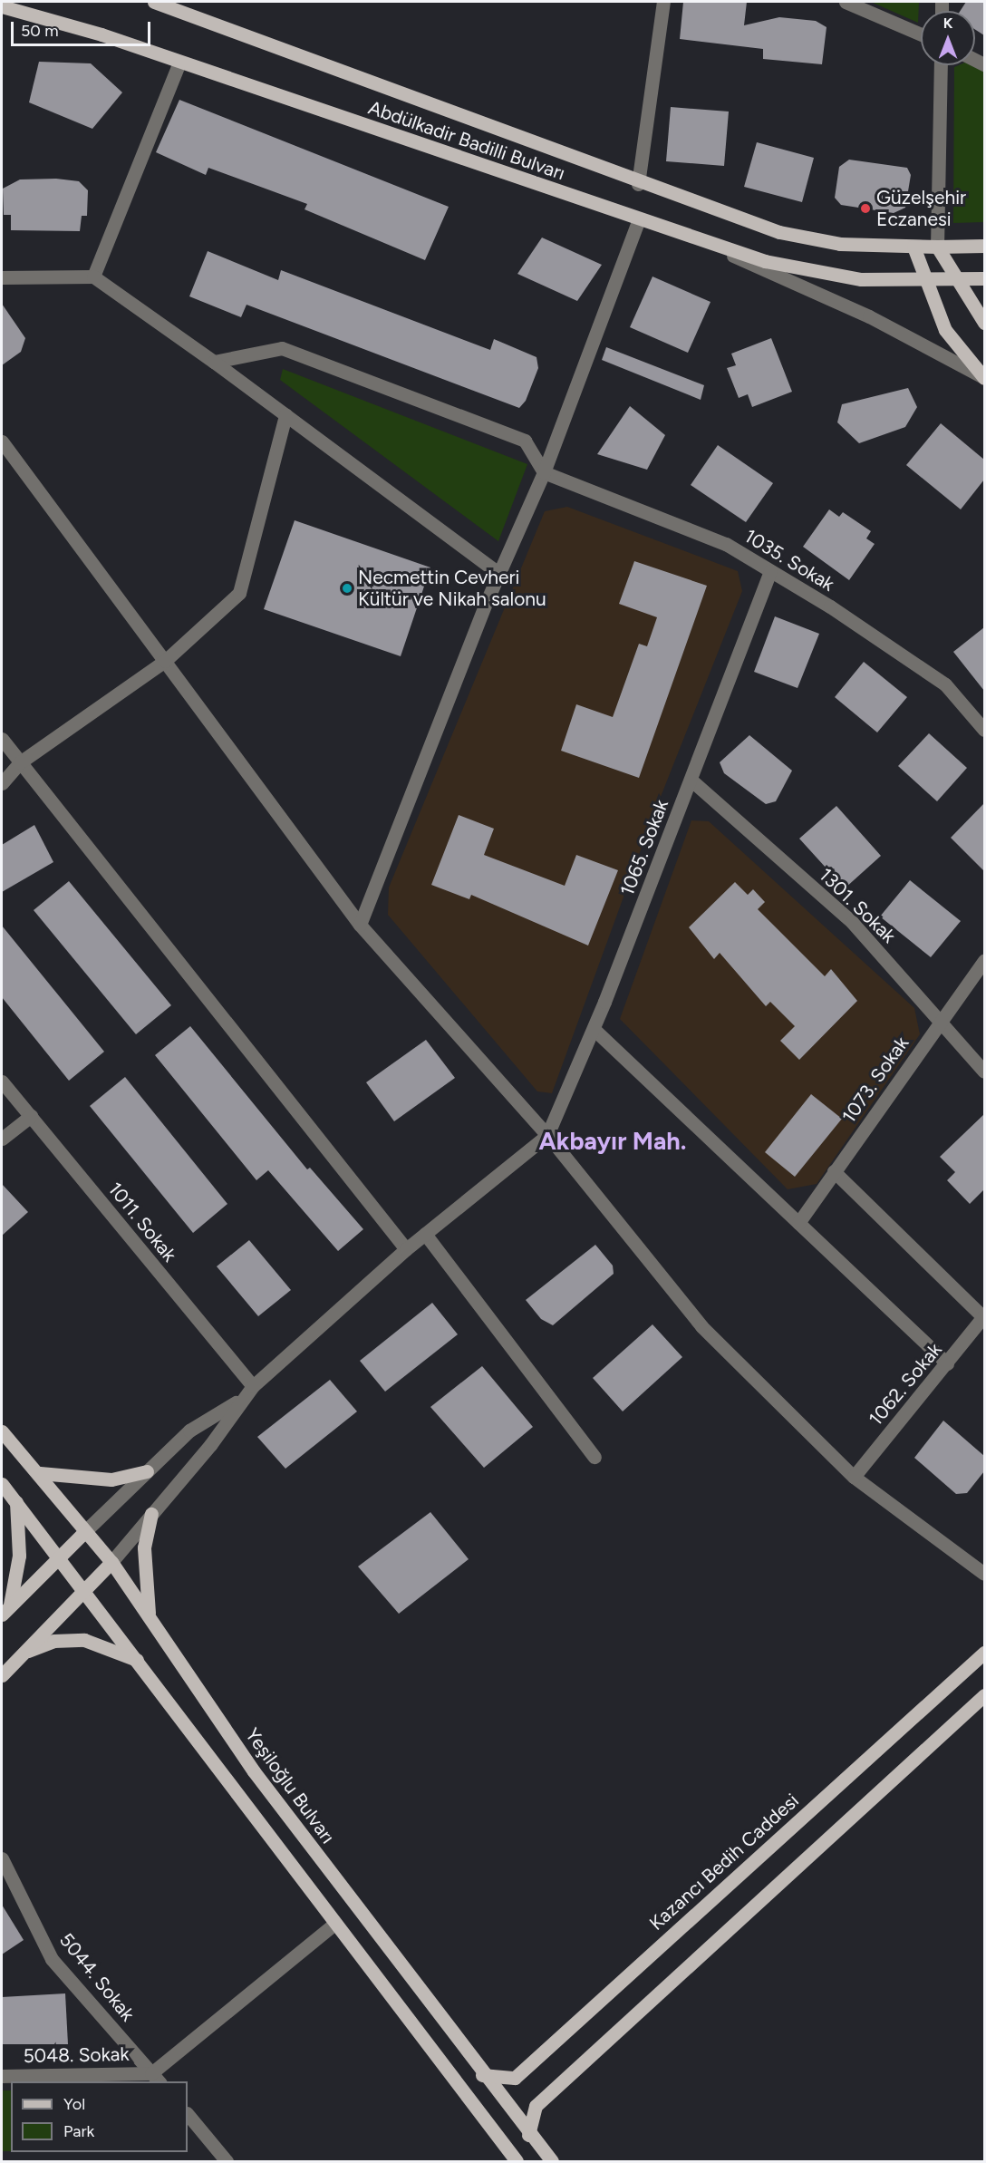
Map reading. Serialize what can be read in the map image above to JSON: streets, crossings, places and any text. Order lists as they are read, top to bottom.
{
  "streets": {
    "main road": ["Abdülkadir Badilli Bulvarı", "Yeşiloğlu Bulvarı", "Kazancı Bedih Caddesi"],
    "street": [
      "1035. Sokak",
      "1065. Sokak",
      "1301. Sokak",
      "1073. Sokak",
      "1011. Sokak",
      "1062. Sokak",
      "5044. Sokak",
      "5048. Sokak"
    ]
  },
  "crossings": [
    ["1035. Sokak", "1065. Sokak"],
    ["1065. Sokak", "1301. Sokak"],
    ["1301. Sokak", "1073. Sokak"],
    ["Yeşiloğlu Bulvarı", "Kazancı Bedih Caddesi"],
    ["5044. Sokak", "5048. Sokak"]
  ],
  "districts": ["Akbayır Mah."],
  "places": ["Güzelşehir Eczanesi", "Necmettin Cevheri Kültür ve Nikah salonu"],
  "legend": ["Yol", "Park"],
  "scale_bar": "50 m",
  "north": "top"
}
